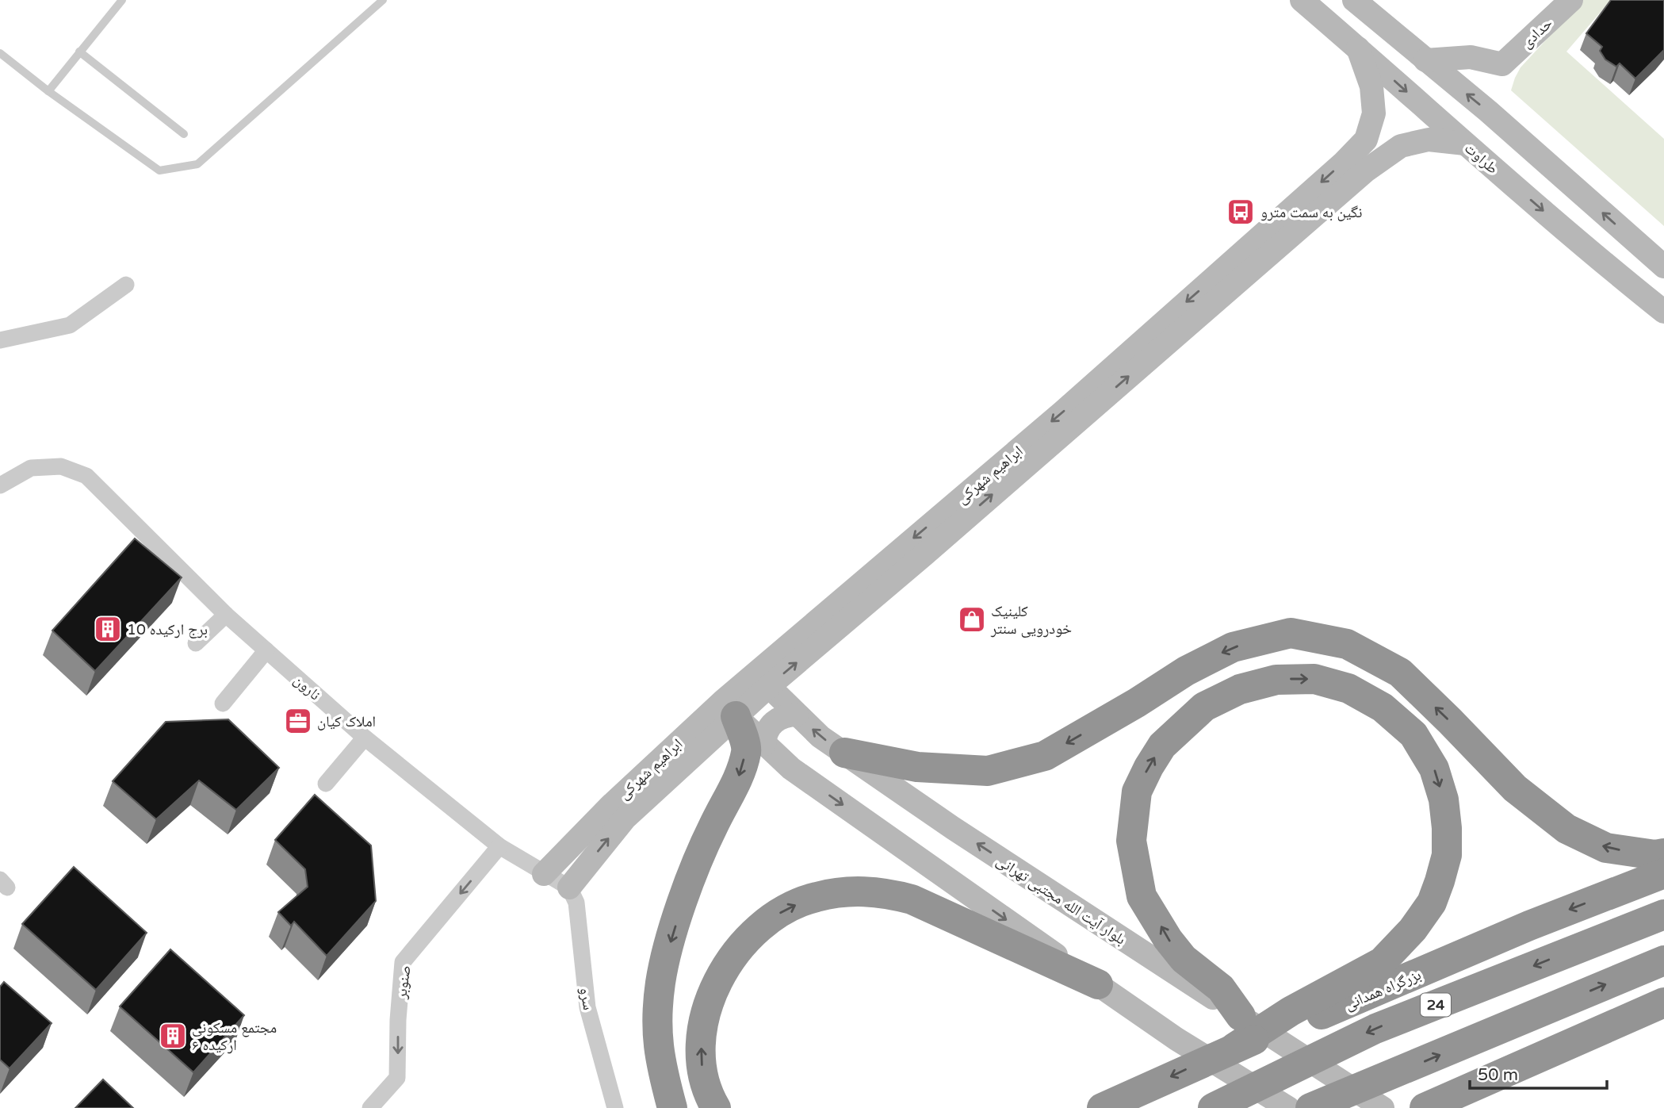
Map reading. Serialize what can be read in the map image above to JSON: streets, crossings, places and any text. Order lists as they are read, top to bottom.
{
  "streets": {
    "highway": ["بزرگراه همدانی", "24"],
    "main road": [
      "حدادی",
      "طراوت",
      "ابراهیم شهرکی",
      "بلوار آیت الله مجتبی تهرانی"
    ],
    "street": ["نارون", "صنوبر", "سرو"]
  },
  "crossings": [
    ["طراوت", "ابراهیم شهرکی"],
    ["ابراهیم شهرکی", "نارون"],
    ["ابراهیم شهرکی", "بلوار آیت الله مجتبی تهرانی"],
    ["ابراهیم شهرکی", "سرو"],
    ["نارون", "صنوبر"],
    ["نارون", "سرو"]
  ],
  "one_way": ["صنوبر"],
  "places": {
    "bus stop": ["نگین به سمت مترو"],
    "shop": ["کلینیک خودرویی سنتر"],
    "building": ["برج ارکیده 10", "مجتمع مسکونی ارکیده ۶"],
    "office": ["املاک کیان"]
  },
  "scale_bar": "50 m"
}
